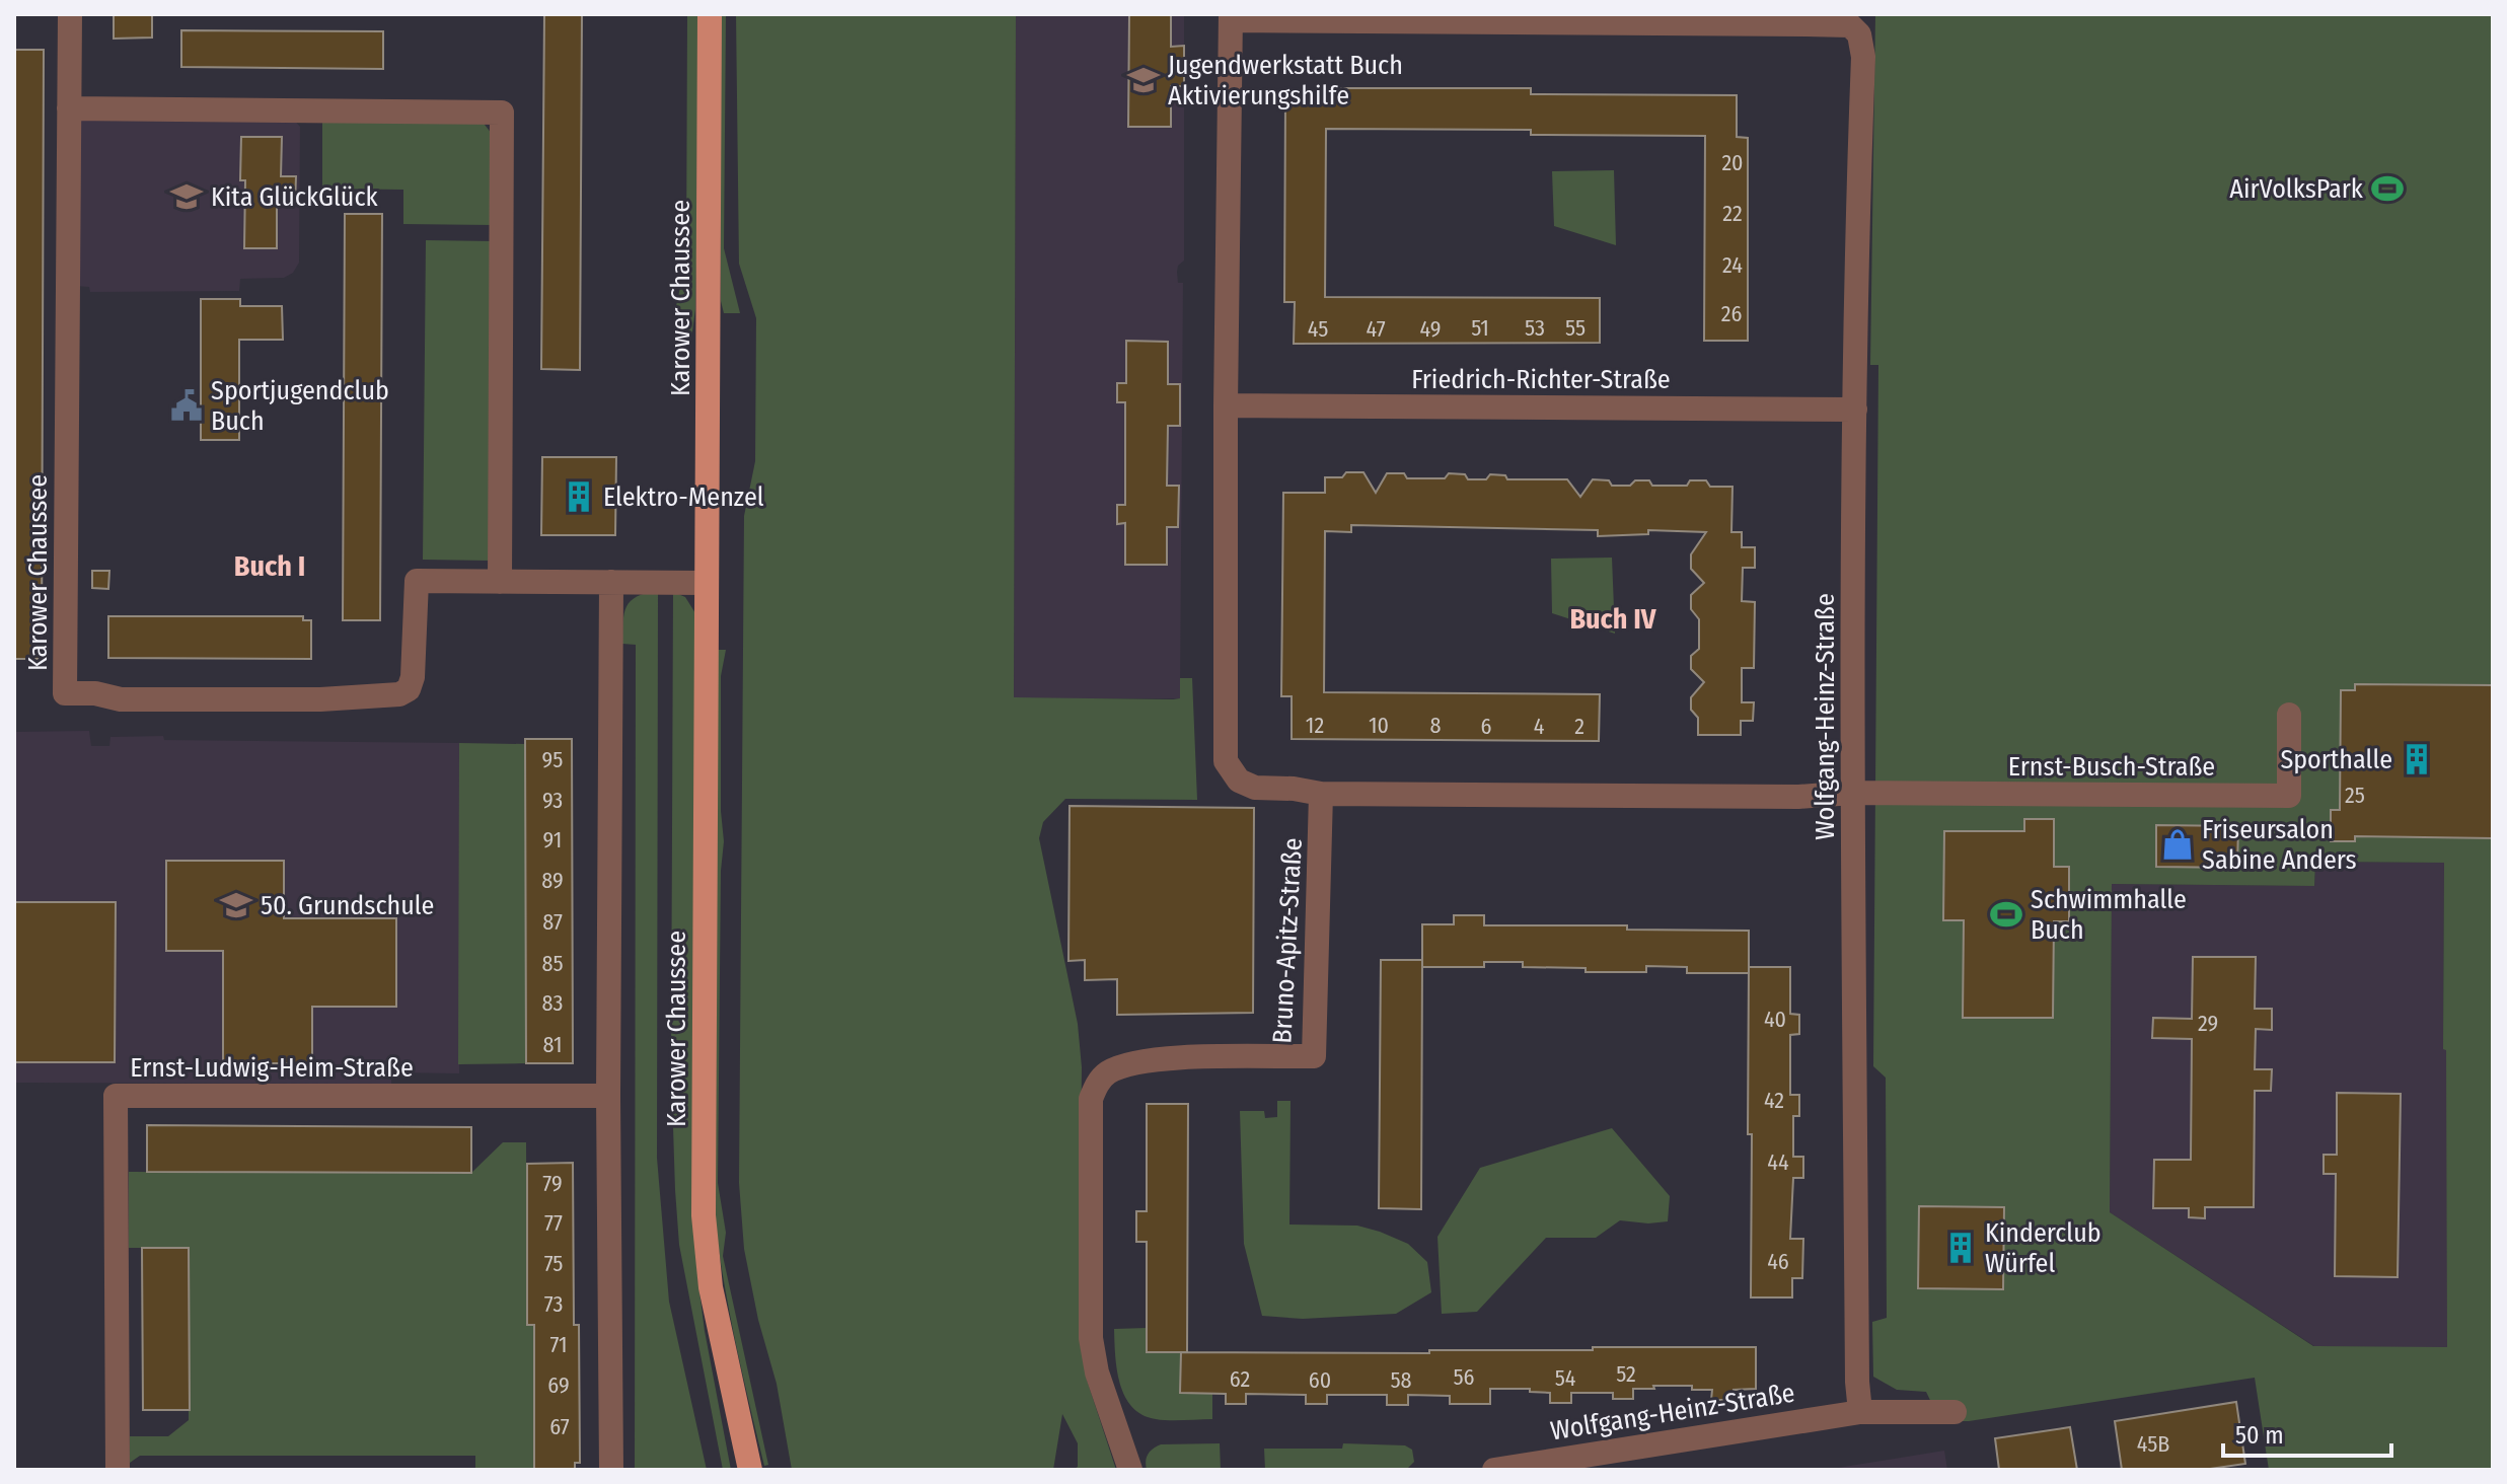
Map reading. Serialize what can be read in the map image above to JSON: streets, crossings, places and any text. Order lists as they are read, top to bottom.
{
  "streets": {
    "main road": ["Karower Chaussee"],
    "street": [
      "Friedrich-Richter-Straße",
      "Wolfgang-Heinz-Straße",
      "Ernst-Busch-Straße",
      "Bruno-Apitz-Straße",
      "Ernst-Ludwig-Heim-Straße"
    ]
  },
  "crossings": [
    ["Friedrich-Richter-Straße", "Wolfgang-Heinz-Straße"],
    ["Wolfgang-Heinz-Straße", "Ernst-Busch-Straße"]
  ],
  "districts": ["Buch I", "Buch IV"],
  "places": {
    "school or university": ["Jugendwerkstatt Buch Aktivierungshilfe", "Kita GlückGlück", "50. Grundschule"],
    "sports": ["AirVolksPark", "Schwimmhalle Buch"],
    "public building": ["Sportjugendclub Buch"],
    "building": ["Elektro-Menzel", "Sporthalle", "Kinderclub Würfel"],
    "shop": ["Friseursalon Sabine Anders"]
  },
  "house_numbers": [
    "20",
    "22",
    "24",
    "26",
    "51",
    "53",
    "55",
    "45",
    "47",
    "49",
    "12",
    "10",
    "8",
    "6",
    "4",
    "2",
    "95",
    "25",
    "93",
    "91",
    "89",
    "87",
    "85",
    "83",
    "40",
    "29",
    "81",
    "42",
    "44",
    "79",
    "77",
    "46",
    "75",
    "73",
    "71",
    "52",
    "56",
    "54",
    "62",
    "60",
    "58",
    "69",
    "67",
    "45B"
  ],
  "scale_bar": "50 m"
}
